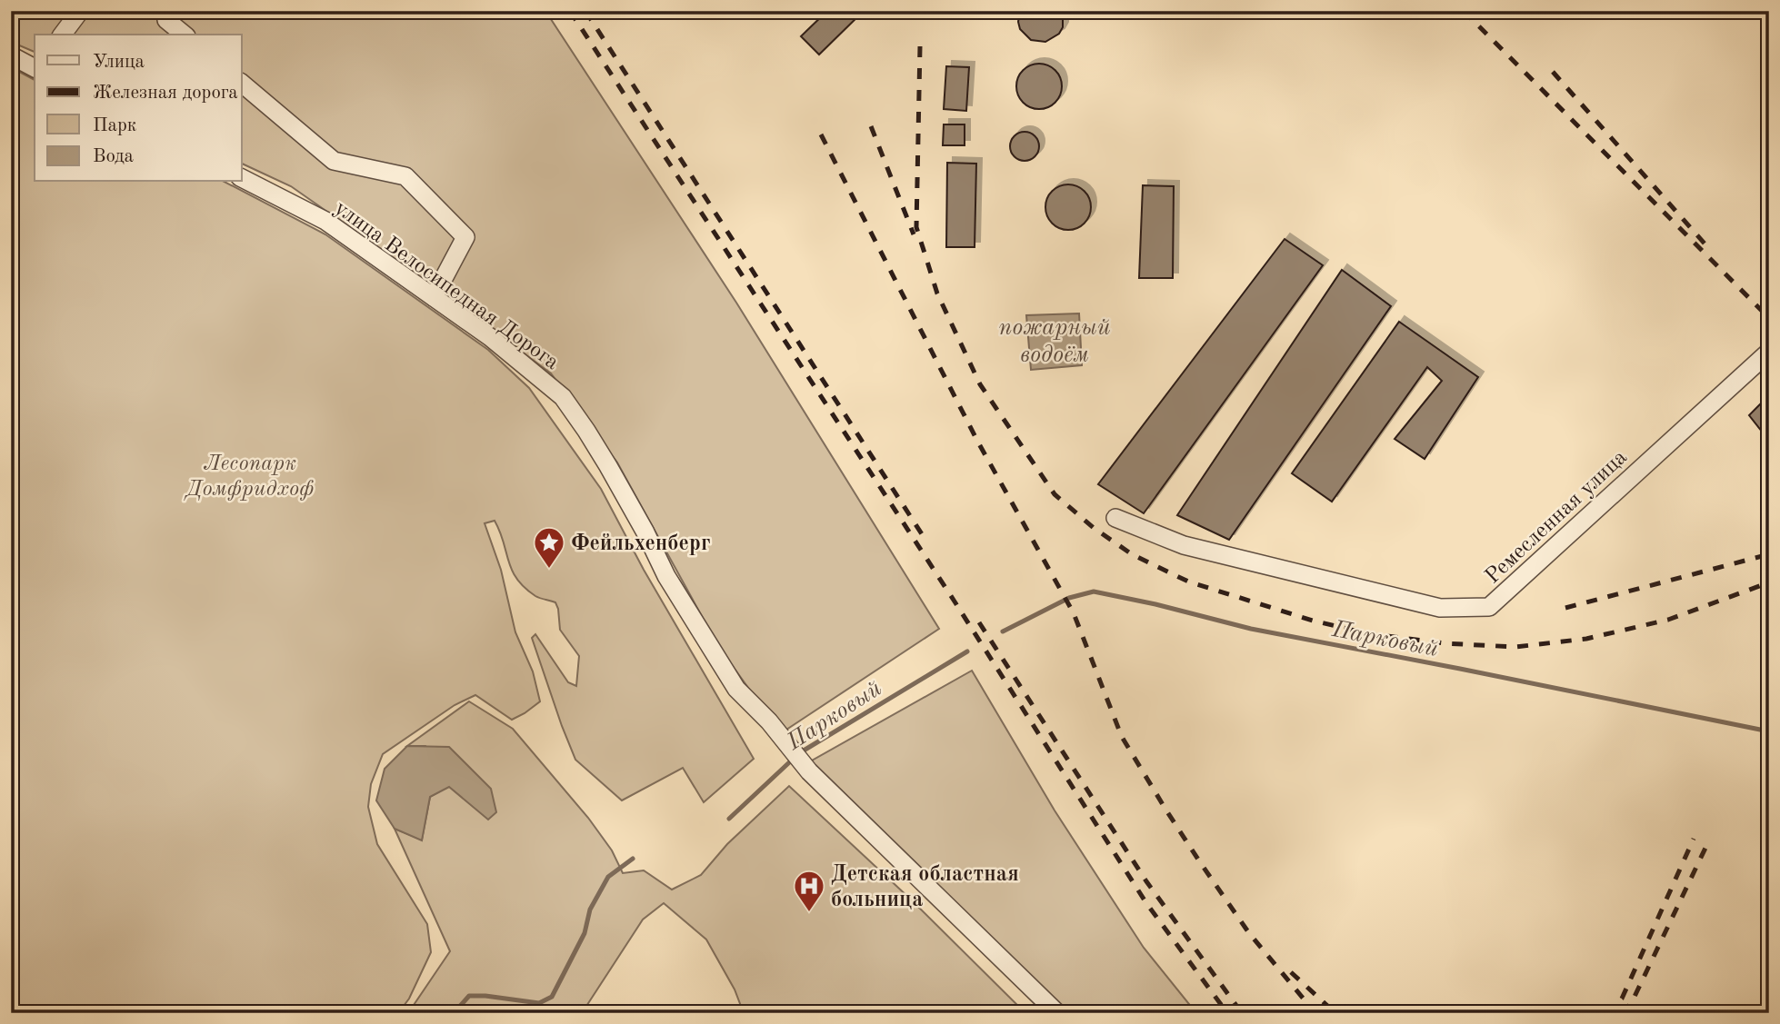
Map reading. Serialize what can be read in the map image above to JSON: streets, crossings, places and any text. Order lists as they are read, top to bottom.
{
  "streets": {
    "street": ["улица Велосипедная Дорога", "Ремесленная улица"]
  },
  "water": ["пожарный водоём", "Парковый"],
  "parks": ["Лесопарк Домфридхоф"],
  "places": {
    "place": ["Фейльхенберг"],
    "hospital": ["Детская областная больница"]
  },
  "legend": [
    "Улица",
    "Железная дорога",
    "Парк",
    "Вода"
  ]
}
